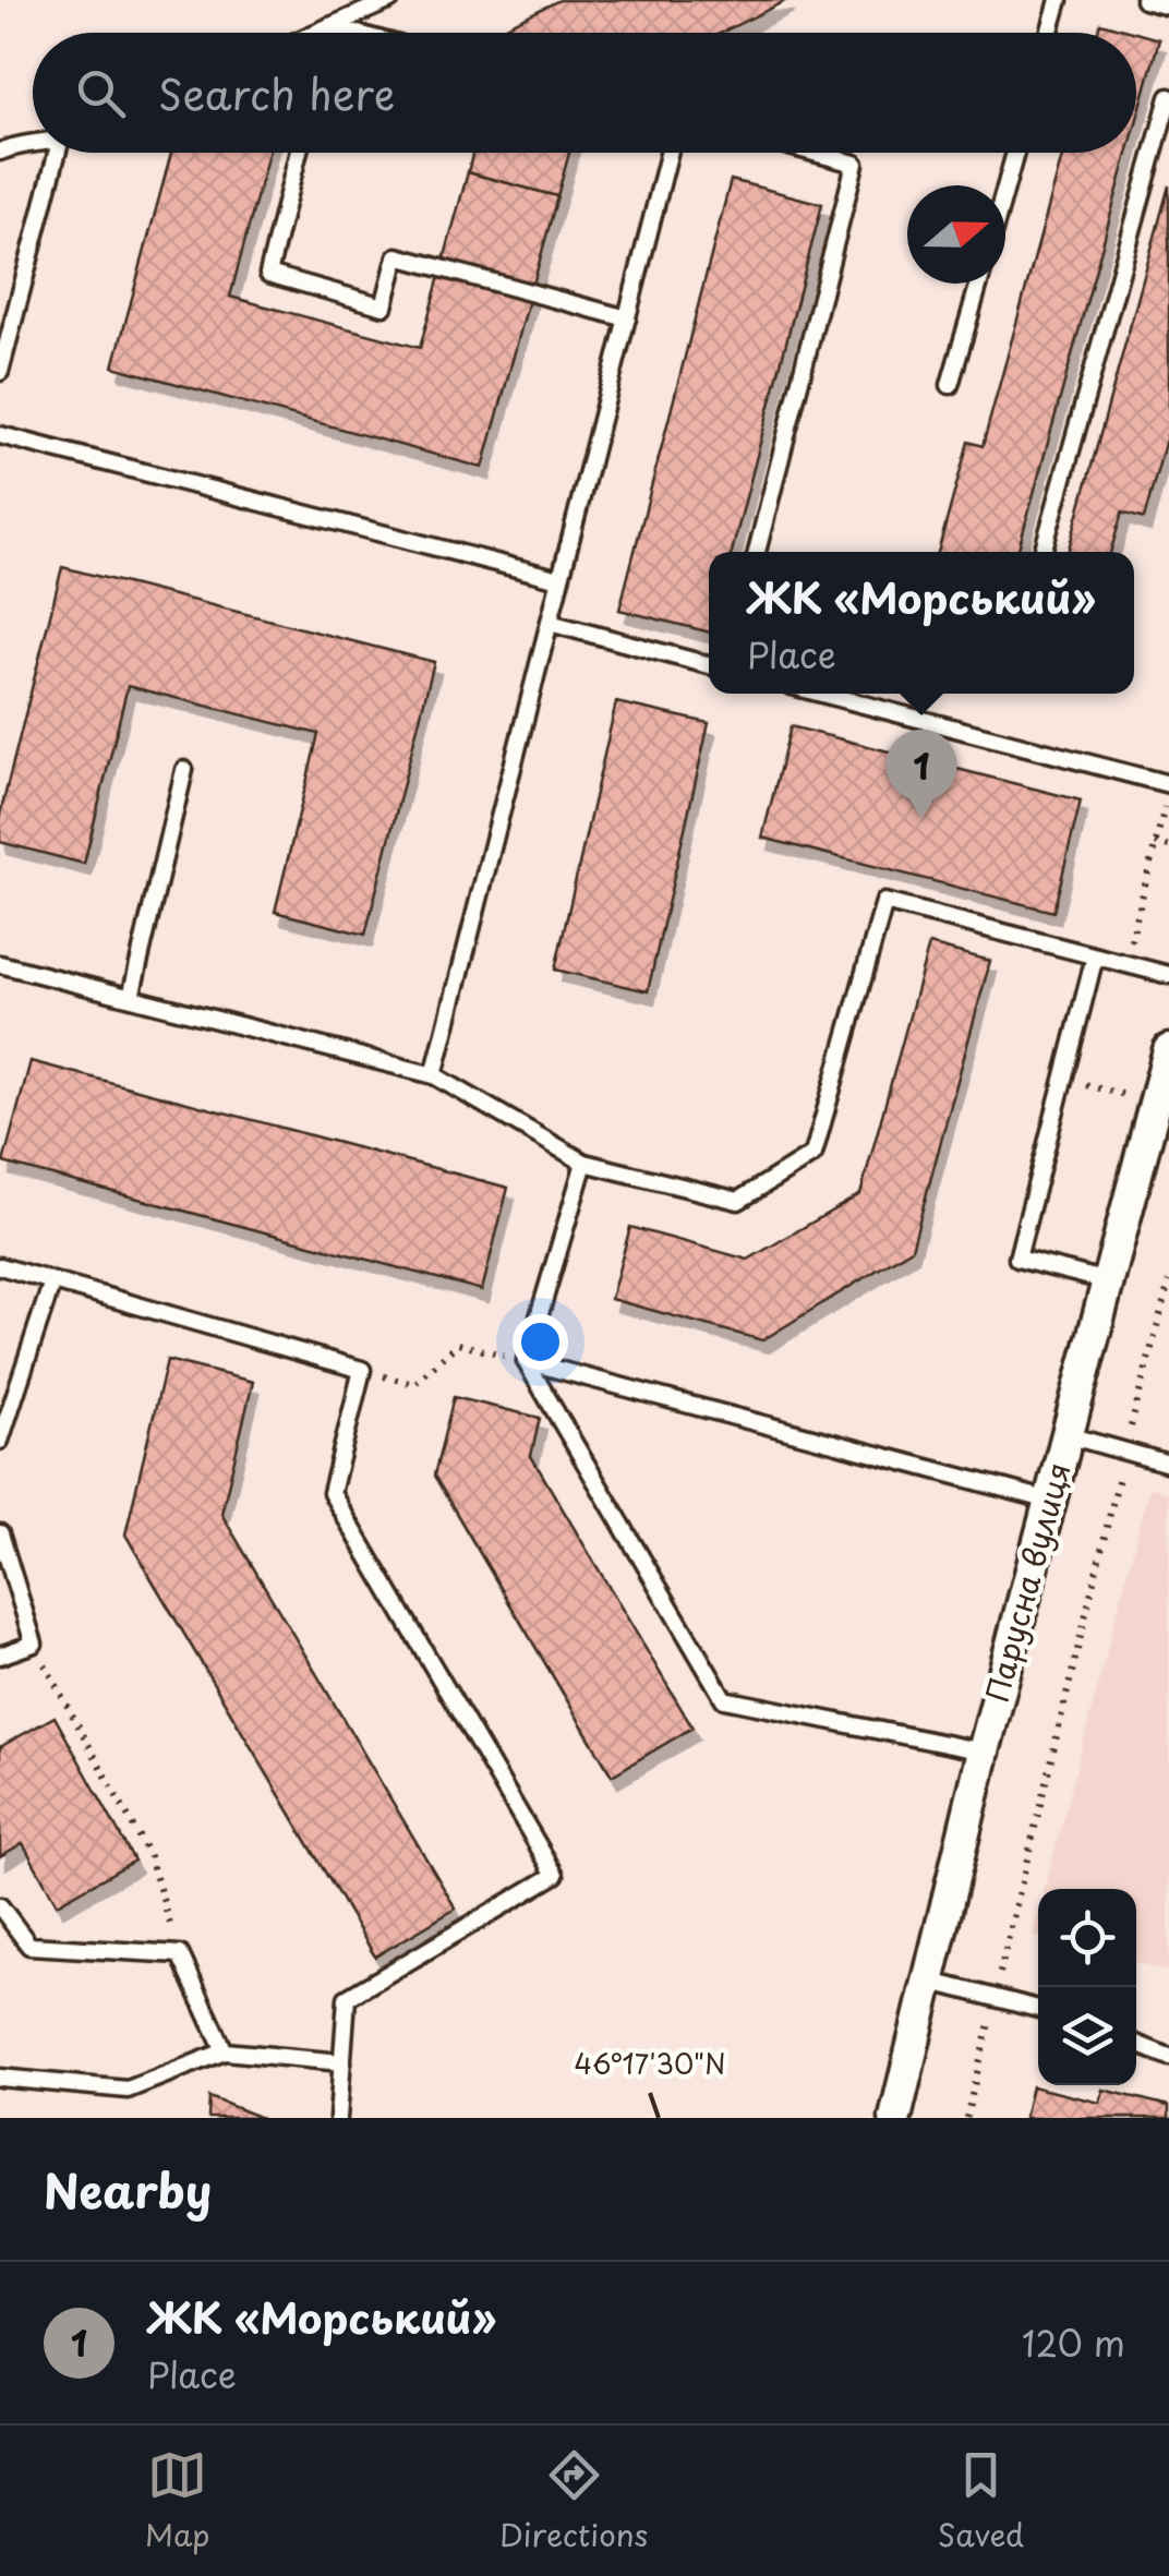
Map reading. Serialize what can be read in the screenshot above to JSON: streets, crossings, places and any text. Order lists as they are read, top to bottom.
{
  "streets": {
    "street": ["Парусна вулиця"]
  },
  "north": "right",
  "page": {
    "search": "Search here",
    "popup": ["ЖК «Морський»", "Place"],
    "pins": "1",
    "heading": "Nearby",
    "list": [
      {
        "mark": "1",
        "name": "ЖК «Морський»",
        "note": "Place",
        "value": "120 m"
      }
    ],
    "nav": ["Map", "Directions", "Saved"]
  },
  "coordinates": ["46°17'30\"N"]
}
